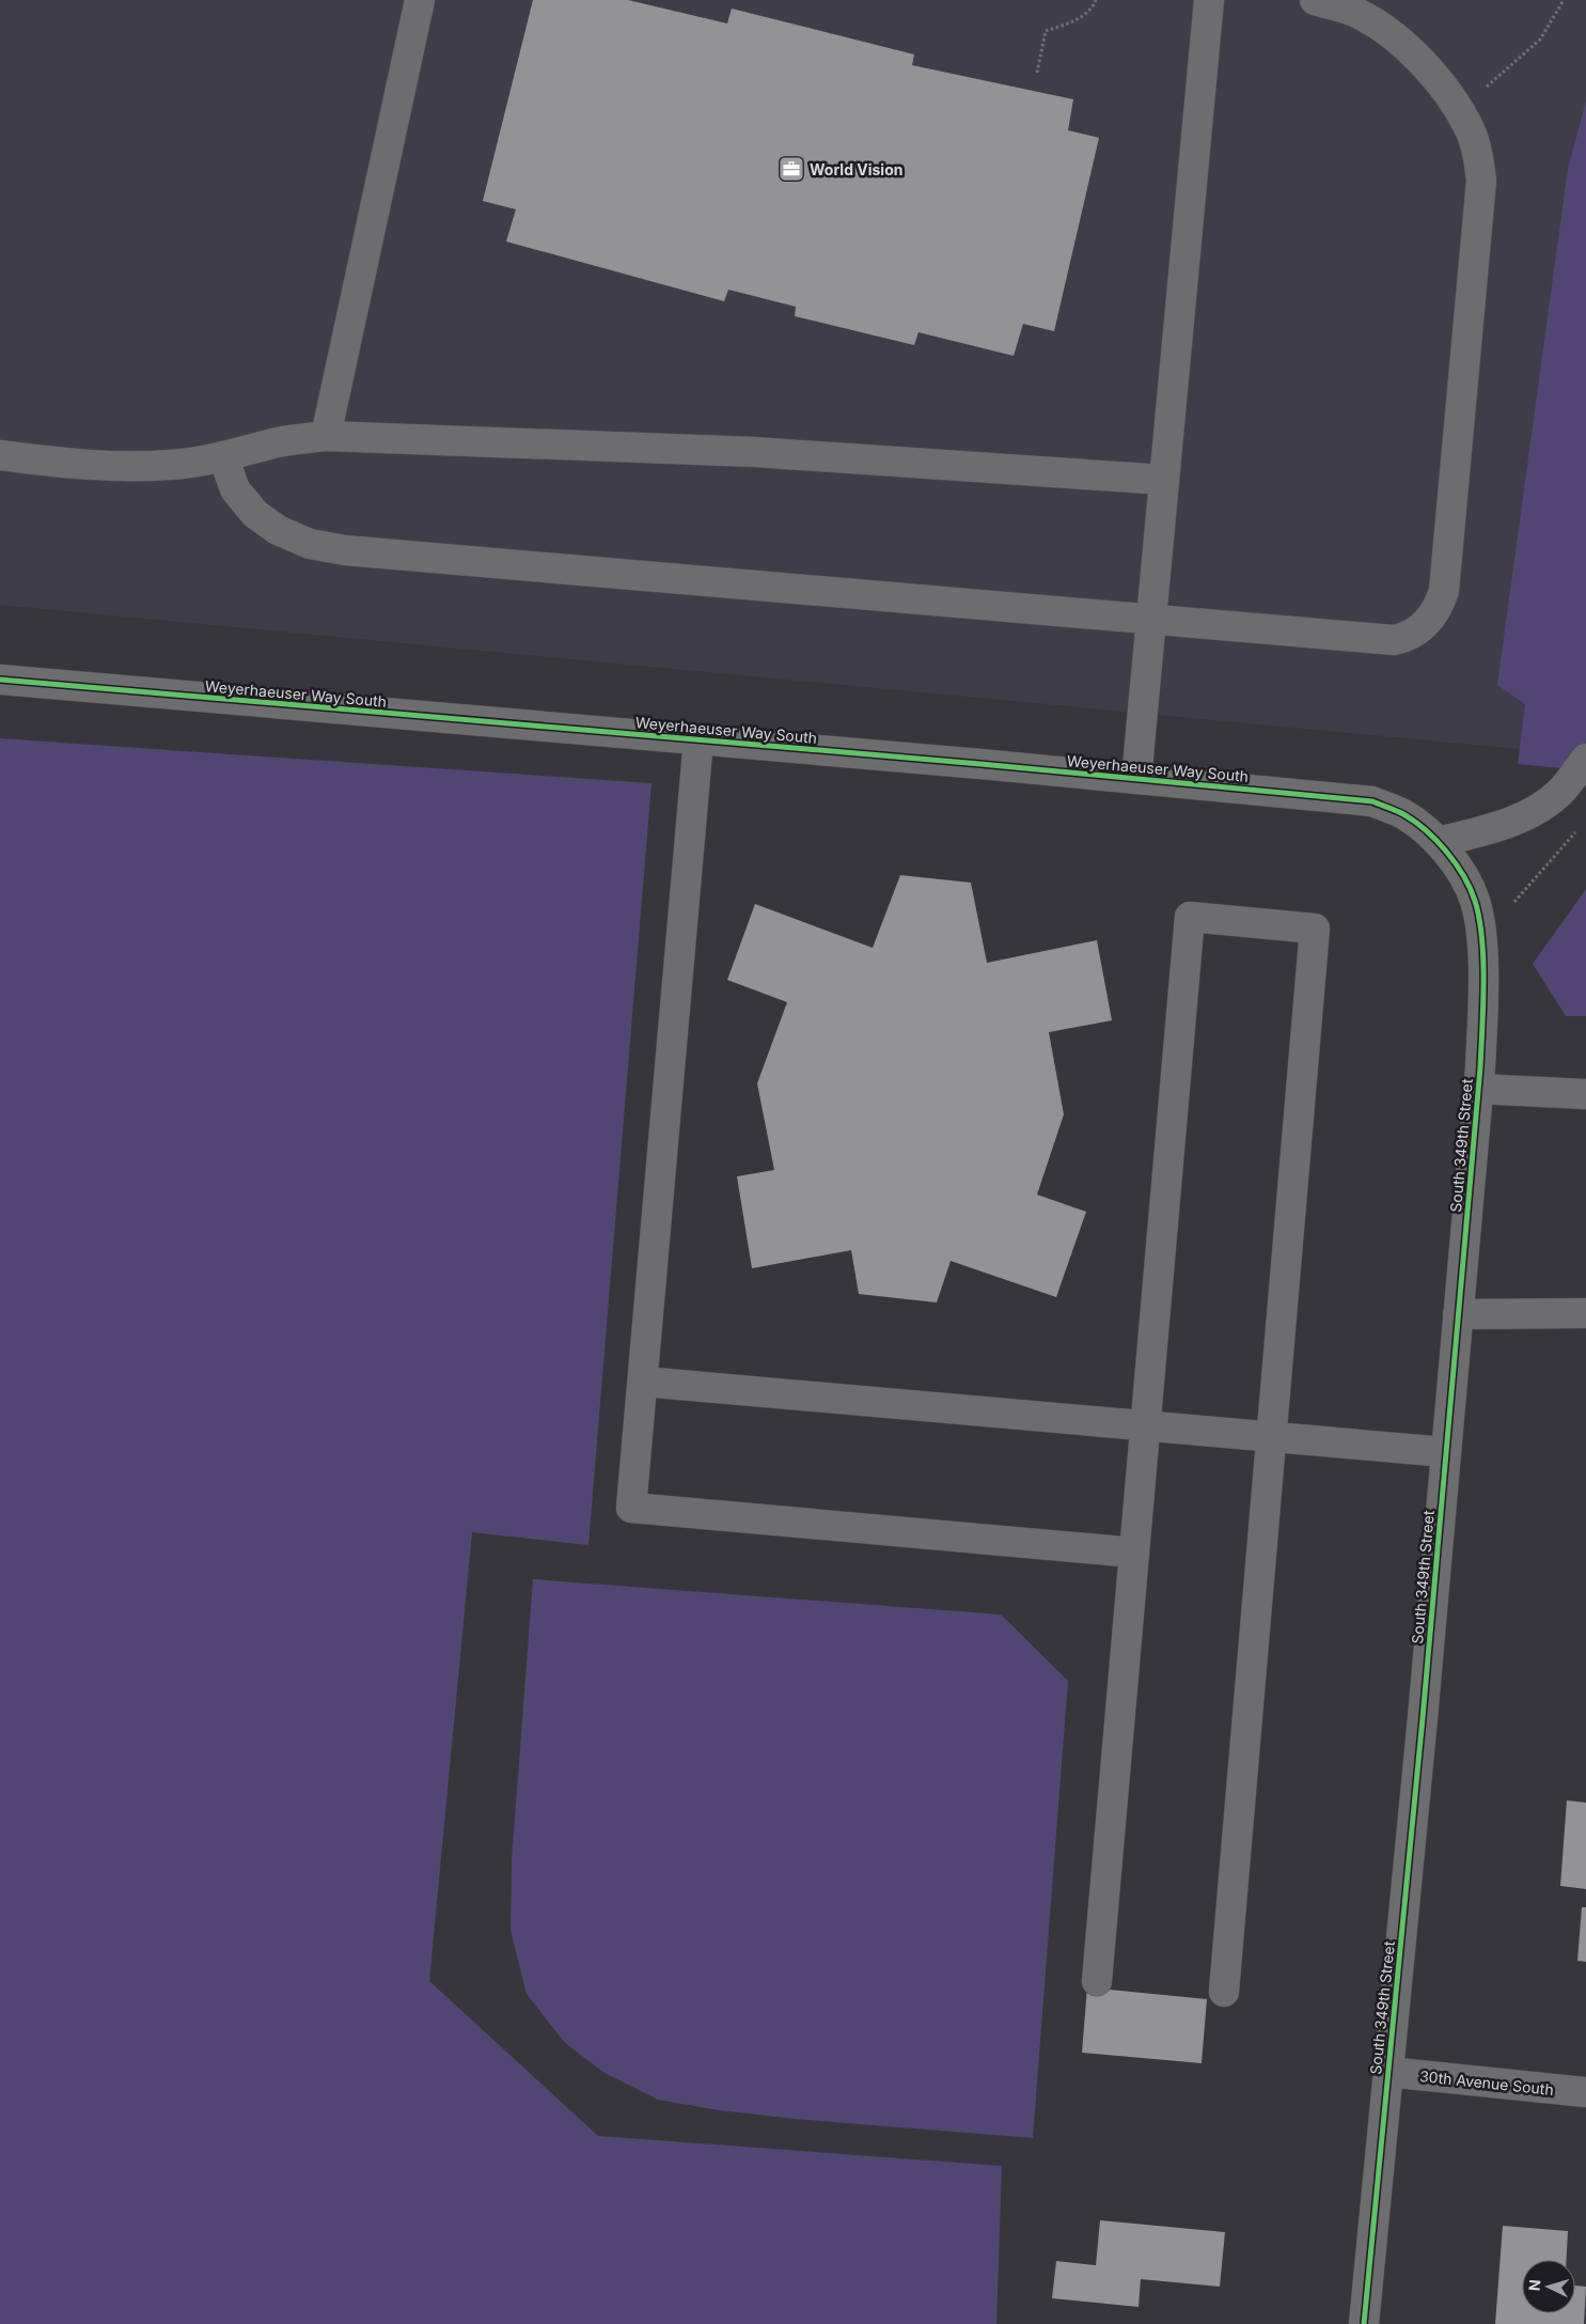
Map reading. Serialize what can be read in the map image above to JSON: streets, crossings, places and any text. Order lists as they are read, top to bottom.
{
  "streets": {
    "street": ["Weyerhaeuser Way South", "South 349th Street", "30th Avenue South"]
  },
  "crossings": [
    ["Weyerhaeuser Way South", "South 349th Street"],
    ["South 349th Street", "30th Avenue South"]
  ],
  "places": {
    "office": ["World Vision"]
  },
  "north": "left"
}
